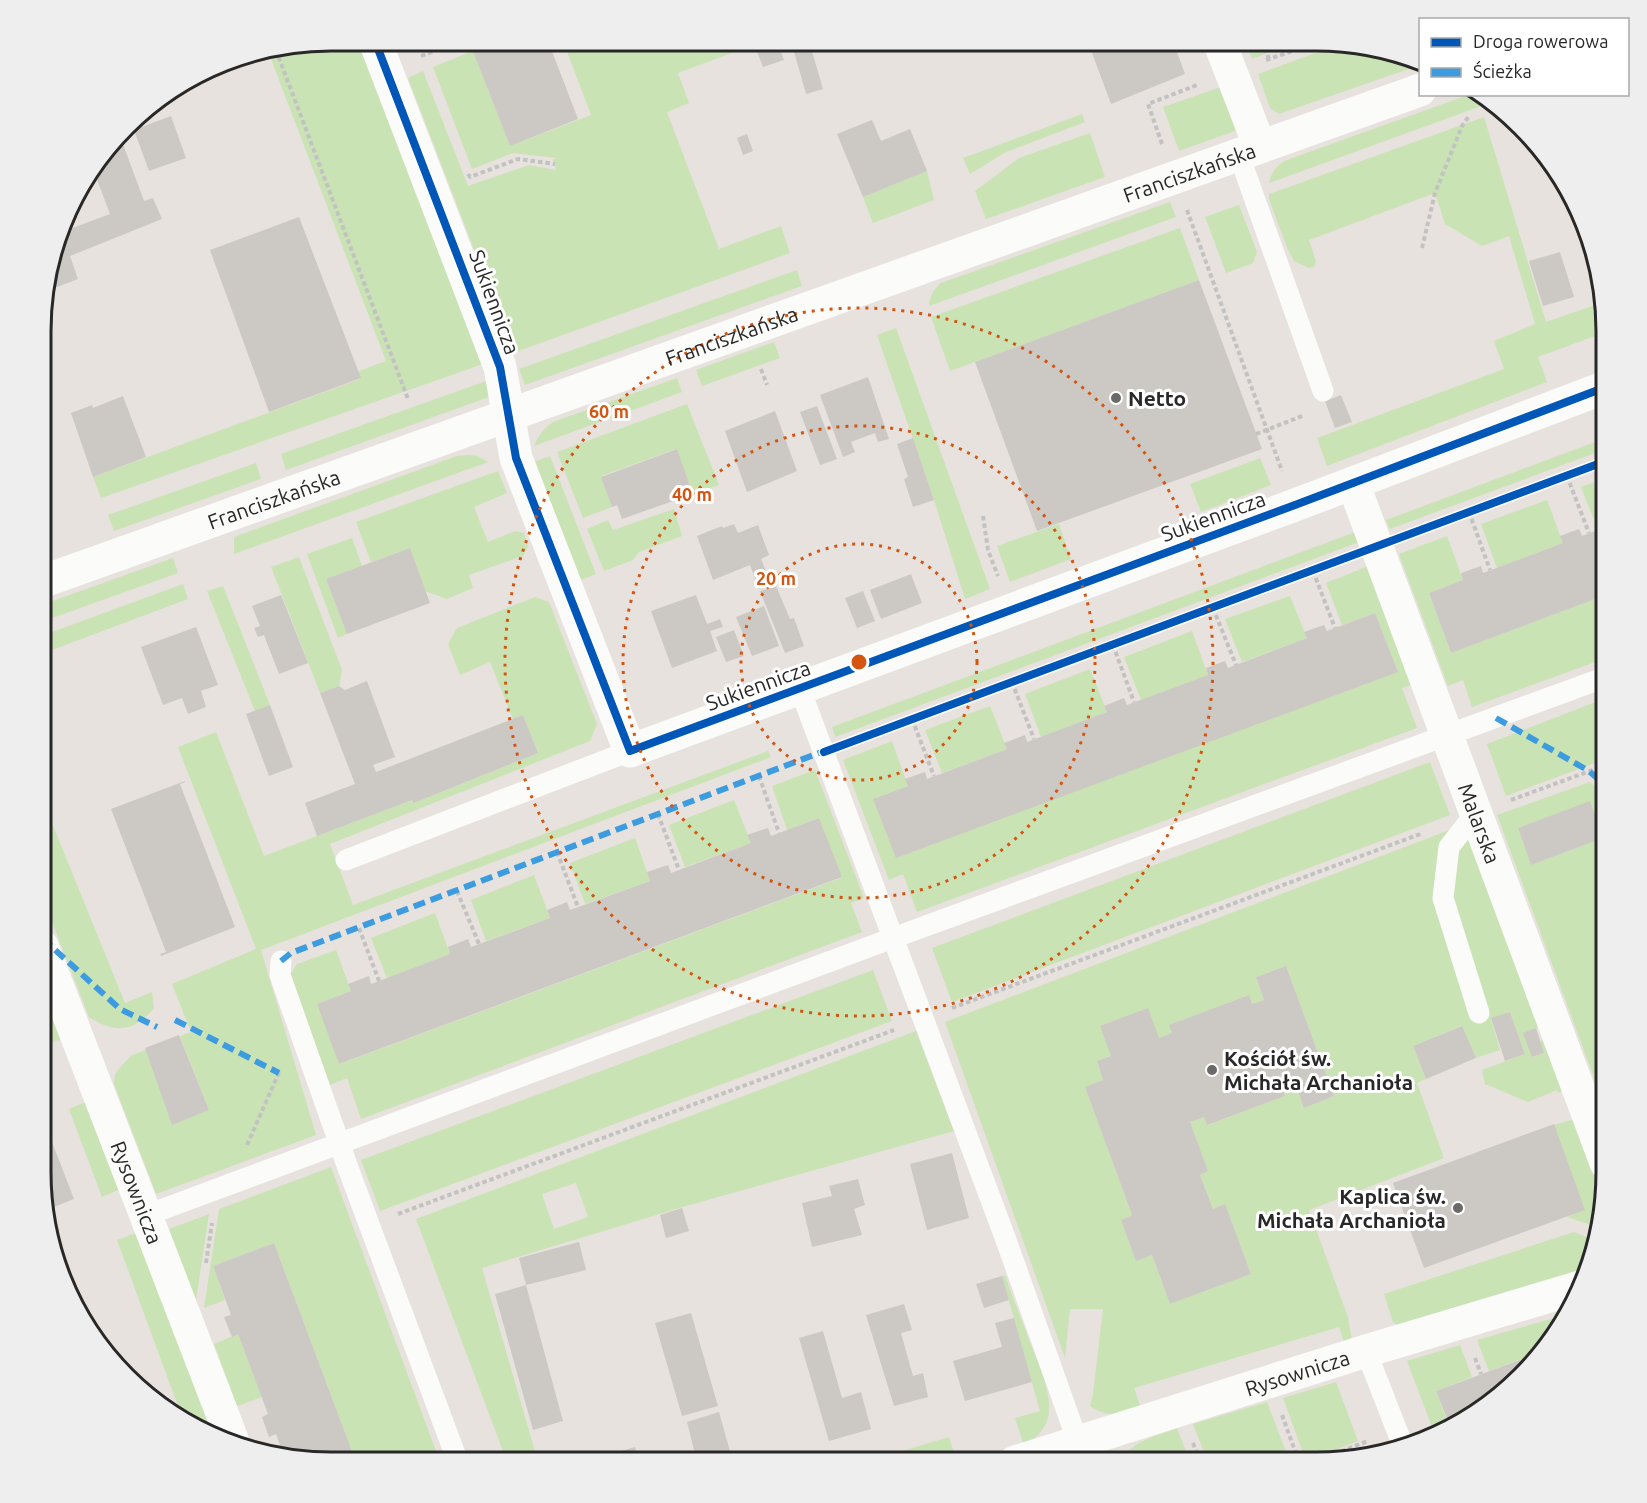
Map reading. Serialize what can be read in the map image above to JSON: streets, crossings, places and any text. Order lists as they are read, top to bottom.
{
  "streets": {
    "street": [
      "Franciszkańska",
      "Sukiennicza",
      "Malarska",
      "Rysownicza"
    ]
  },
  "crossings": [
    ["Franciszkańska", "Sukiennicza"],
    ["Sukiennicza", "Malarska"]
  ],
  "places": ["Netto", "Kościół św. Michała Archanioła", "Kaplica św. Michała Archanioła"],
  "legend": ["Droga rowerowa", "Ścieżka"],
  "rings": ["60 m", "40 m", "20 m"]
}
